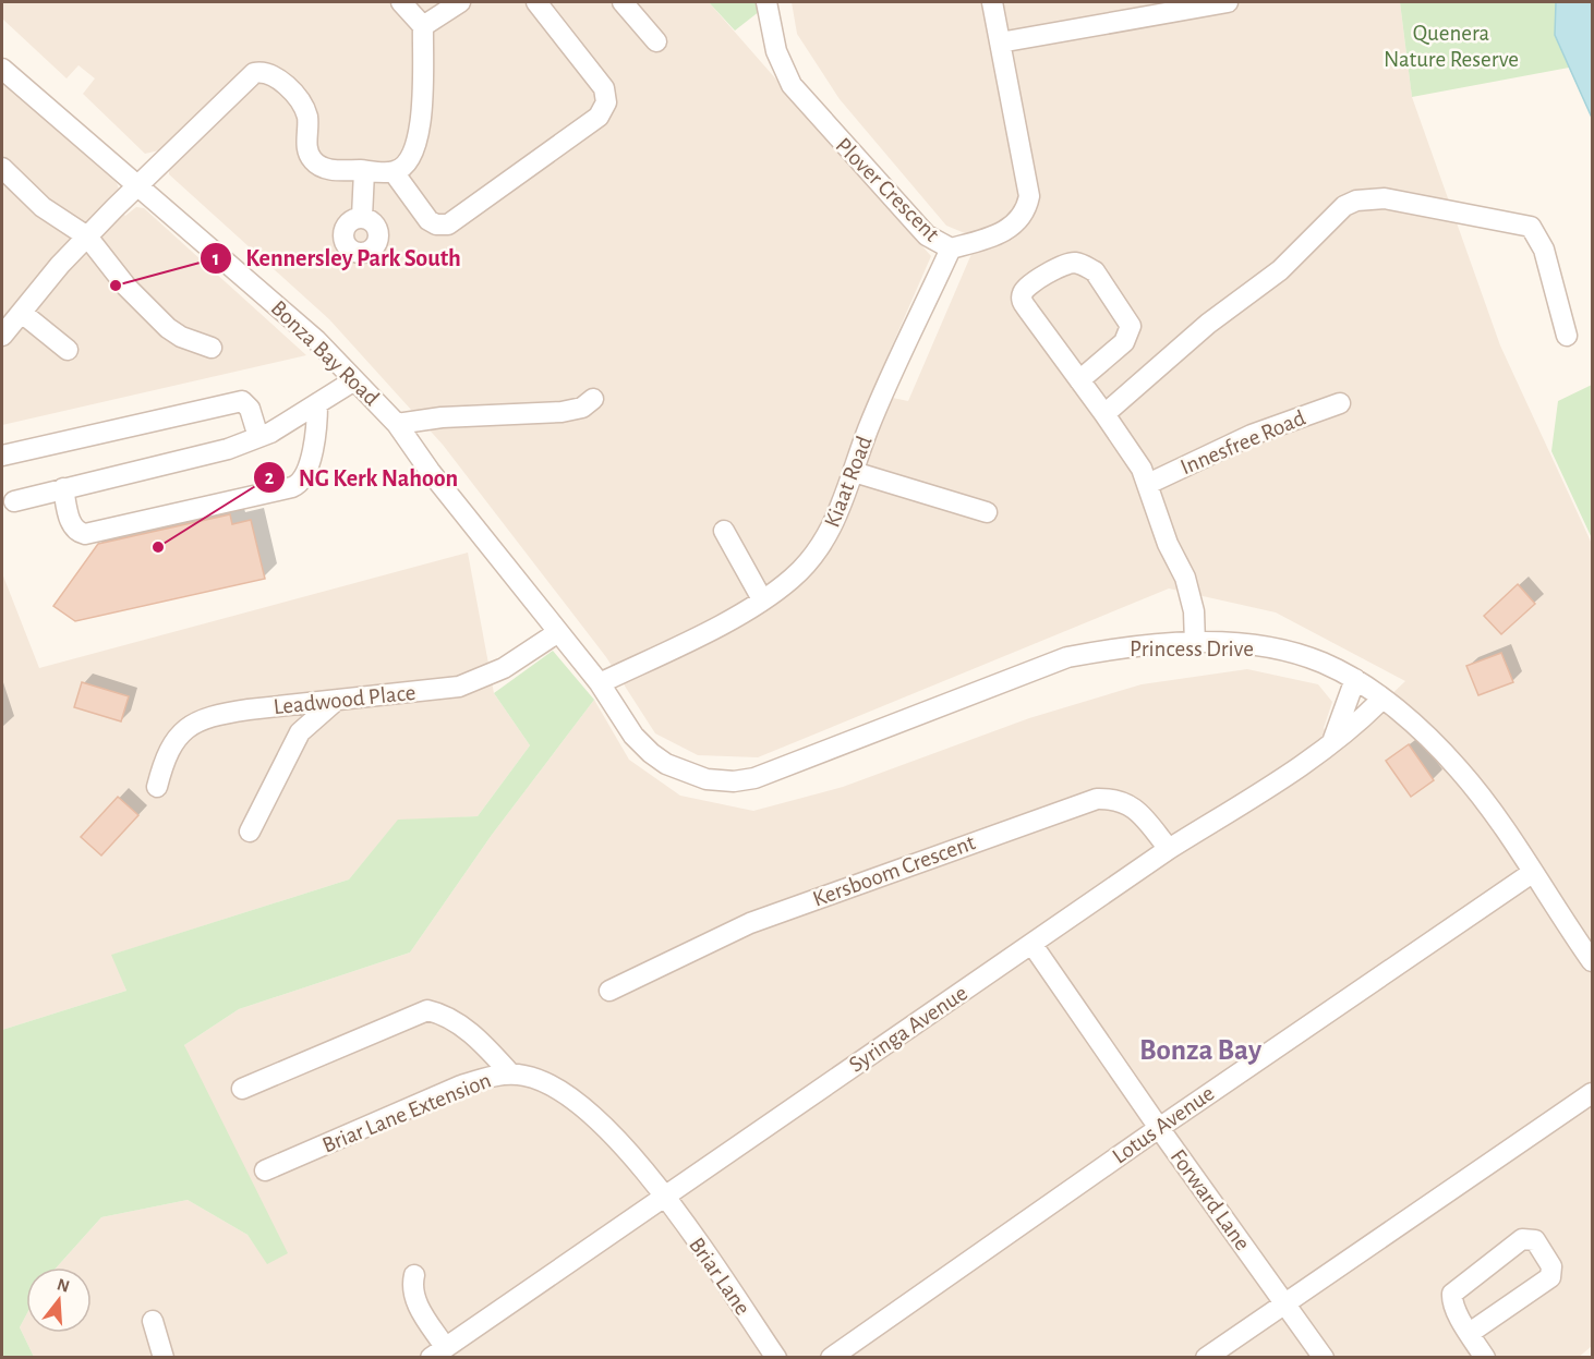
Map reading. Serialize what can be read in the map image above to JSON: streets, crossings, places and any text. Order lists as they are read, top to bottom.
{
  "streets": {
    "street": [
      "Plover Crescent",
      "Bonza Bay Road",
      "Innesfree Road",
      "Kiaat Road",
      "Princess Drive",
      "Leadwood Place",
      "Kersboom Crescent",
      "Syringa Avenue",
      "Briar Lane Extension",
      "Lotus Avenue",
      "Forward Lane",
      "Briar Lane"
    ]
  },
  "crossings": [
    ["Plover Crescent", "Kiaat Road"],
    ["Bonza Bay Road", "Kiaat Road"],
    ["Bonza Bay Road", "Princess Drive"],
    ["Bonza Bay Road", "Leadwood Place"],
    ["Kiaat Road", "Princess Drive"],
    ["Princess Drive", "Syringa Avenue"],
    ["Princess Drive", "Lotus Avenue"],
    ["Kersboom Crescent", "Syringa Avenue"],
    ["Syringa Avenue", "Briar Lane Extension"],
    ["Syringa Avenue", "Forward Lane"],
    ["Syringa Avenue", "Briar Lane"],
    ["Briar Lane Extension", "Briar Lane"],
    ["Lotus Avenue", "Forward Lane"]
  ],
  "districts": ["Bonza Bay"],
  "parks": ["Quenera Nature Reserve"],
  "places": ["Kennersley Park South", "NG Kerk Nahoon"],
  "north": "top"
}
